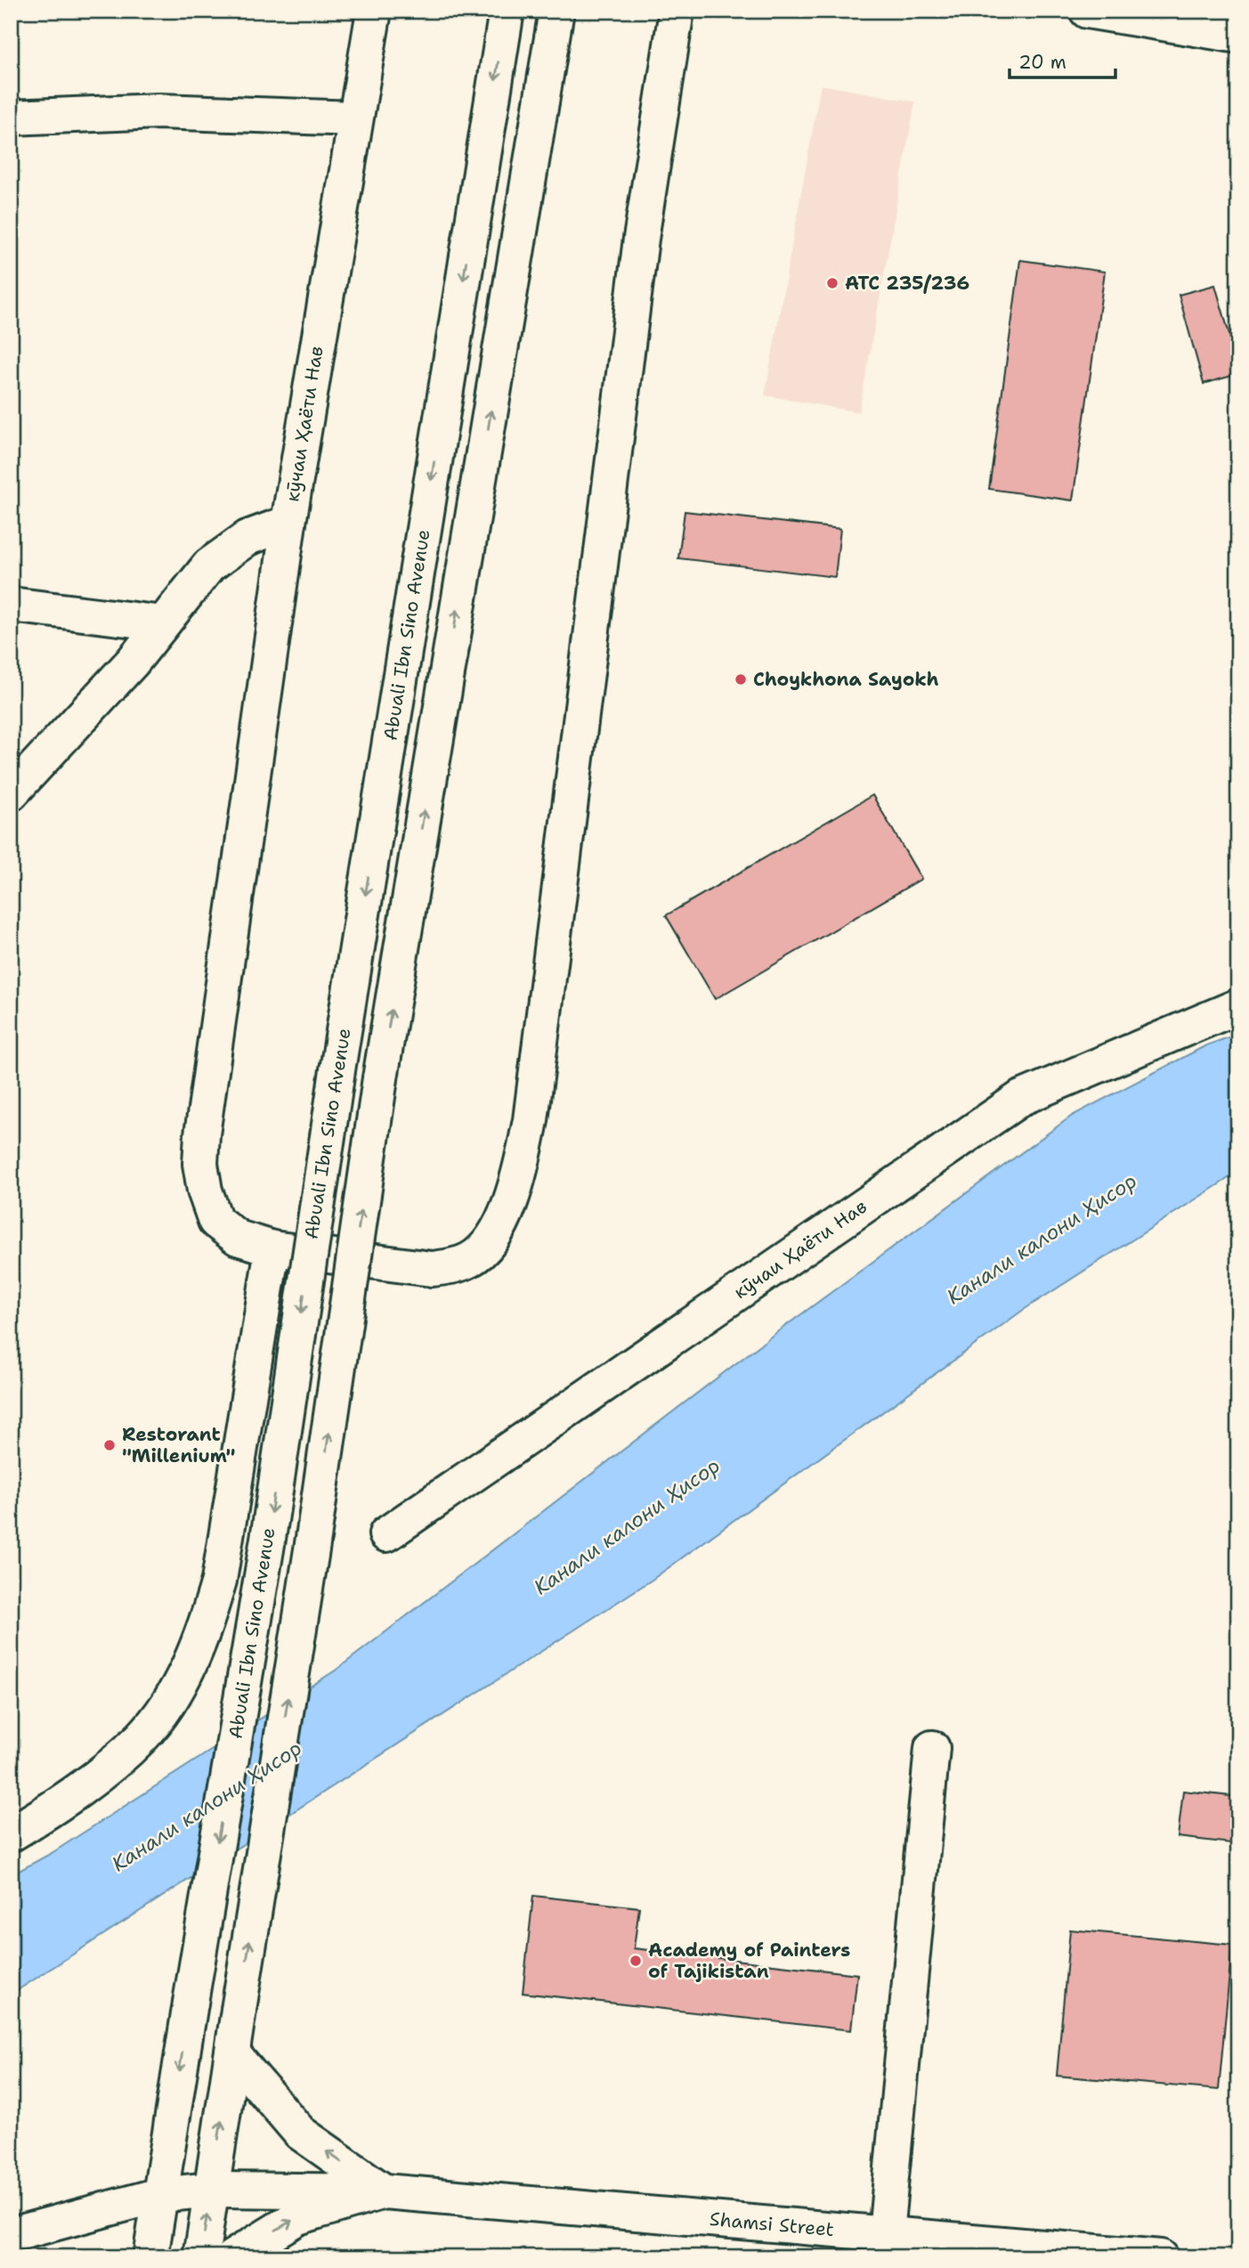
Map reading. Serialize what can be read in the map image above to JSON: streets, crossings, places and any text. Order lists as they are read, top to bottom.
{
  "streets": {
    "street": ["кӯчаи Ҳаёти Нав", "Abuali Ibn Sino Avenue", "Shamsi Street"]
  },
  "crossings": [
    ["Abuali Ibn Sino Avenue", "Shamsi Street"]
  ],
  "water": ["Канали калони Ҳисор"],
  "places": [
    "АТС 235/236",
    "Choykhona Sayokh",
    "Restorant \"Millenium\"",
    "Academy of Painters of Tajikistan"
  ],
  "scale_bar": "20 m"
}
